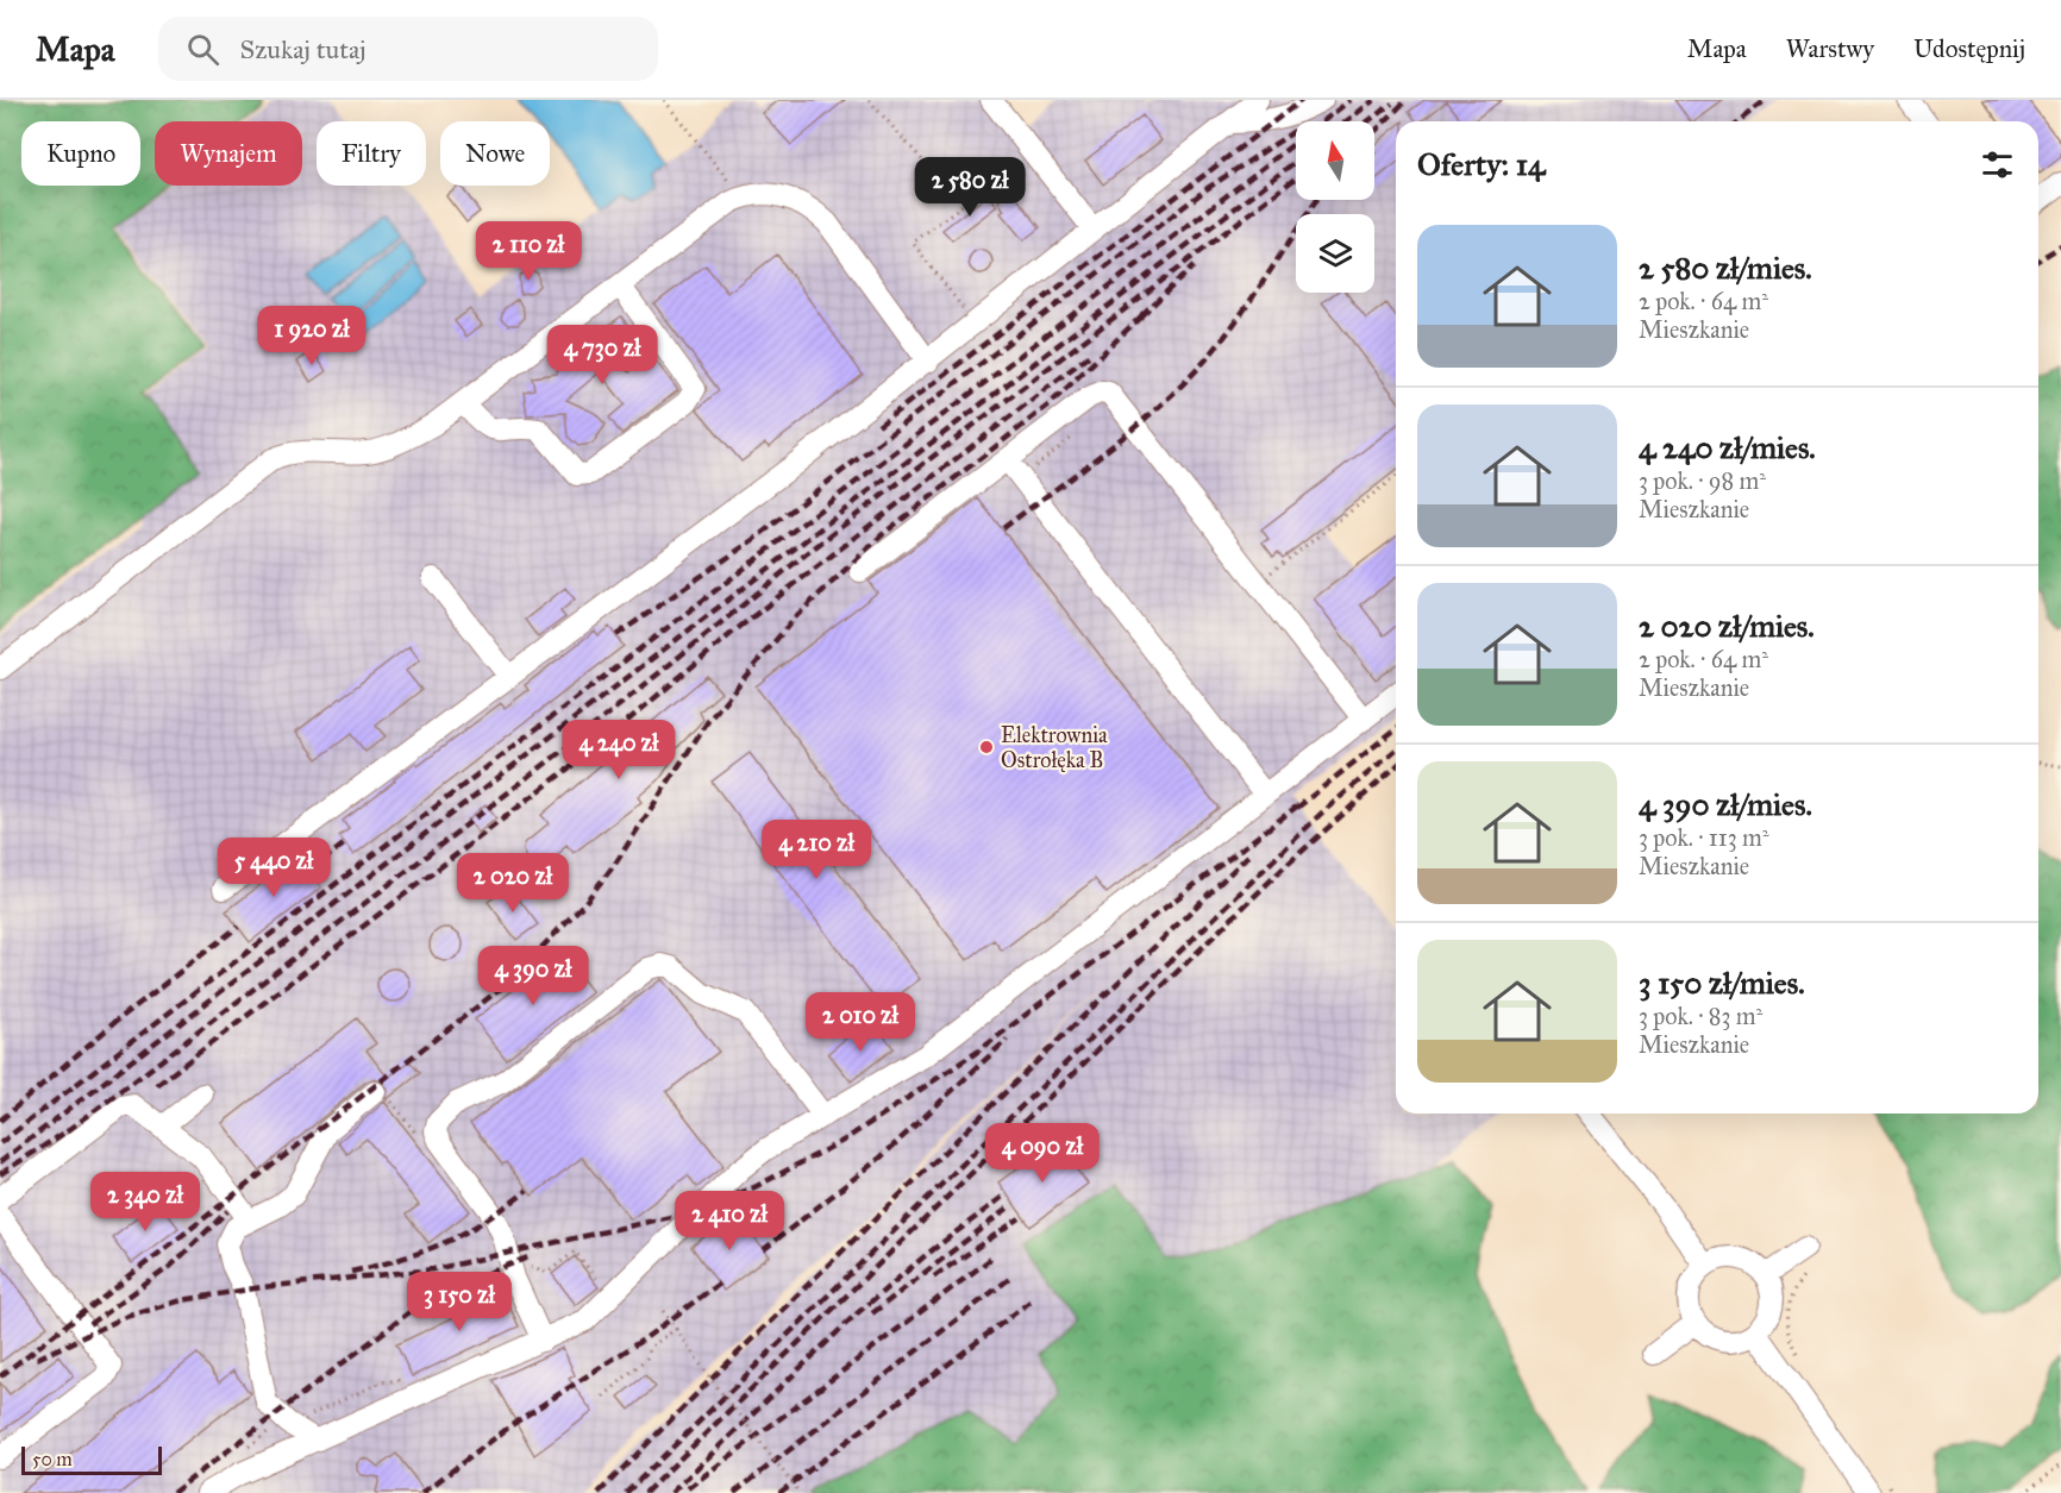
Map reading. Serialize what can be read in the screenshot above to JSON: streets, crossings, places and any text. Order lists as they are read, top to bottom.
{
  "places": ["Elektrownia Ostrołęka B"],
  "scale_bar": "50 m",
  "north": "top",
  "page": {
    "header": "Mapa",
    "search": "Szukaj tutaj",
    "nav": ["Mapa", "Warstwy", "Udostępnij"],
    "chip": [
      "Kupno",
      "Wynajem",
      "Filtry",
      "Nowe"
    ],
    "heading": "Oferty: 14",
    "price": [
      "2 580 zł",
      "2 110 zł",
      "1 920 zł",
      "4 730 zł",
      "4 240 zł",
      "4 210 zł",
      "5 440 zł",
      "2 020 zł",
      "4 390 zł",
      "2 010 zł",
      "4 090 zł",
      "2 340 zł",
      "2 410 zł",
      "3 150 zł"
    ],
    "list": [
      {
        "name": "2 580 zł/mies.",
        "note": "2 pok. · 64 m² · Mieszkanie"
      },
      {
        "name": "4 240 zł/mies.",
        "note": "3 pok. · 98 m² · Mieszkanie"
      },
      {
        "name": "2 020 zł/mies.",
        "note": "2 pok. · 64 m² · Mieszkanie"
      },
      {
        "name": "4 390 zł/mies.",
        "note": "3 pok. · 113 m² · Mieszkanie"
      },
      {
        "name": "3 150 zł/mies.",
        "note": "3 pok. · 83 m² · Mieszkanie"
      }
    ],
    "scale": "50 m"
  }
}
